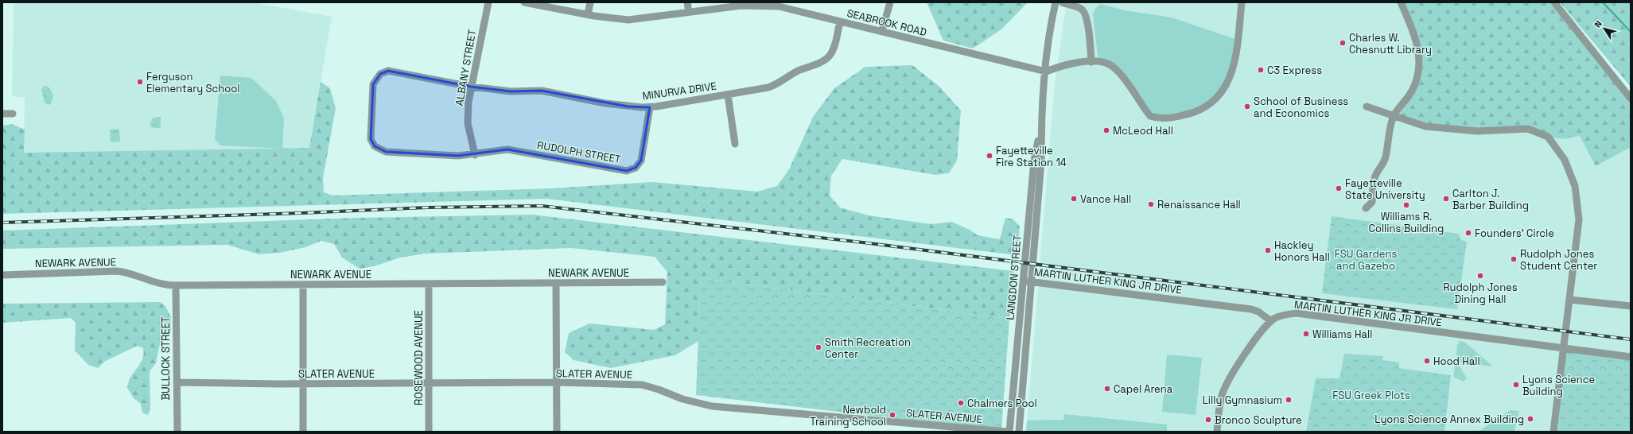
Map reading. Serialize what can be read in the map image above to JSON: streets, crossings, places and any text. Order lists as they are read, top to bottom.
{
  "streets": {
    "street": [
      "SEABROOK ROAD",
      "ALBANY STREET",
      "MINURVA DRIVE",
      "RUDOLPH STREET",
      "NEWARK AVENUE",
      "LANGDON STREET",
      "MARTIN LUTHER KING JR DRIVE",
      "ROSEWOOD AVENUE",
      "BULLOCK STREET",
      "SLATER AVENUE"
    ]
  },
  "crossings": [
    ["SEABROOK ROAD", "MINURVA DRIVE"],
    ["SEABROOK ROAD", "LANGDON STREET"],
    ["ALBANY STREET", "MINURVA DRIVE"],
    ["ALBANY STREET", "RUDOLPH STREET"],
    ["MINURVA DRIVE", "RUDOLPH STREET"],
    ["NEWARK AVENUE", "ROSEWOOD AVENUE"],
    ["NEWARK AVENUE", "BULLOCK STREET"],
    ["LANGDON STREET", "MARTIN LUTHER KING JR DRIVE"],
    ["LANGDON STREET", "SLATER AVENUE"],
    ["ROSEWOOD AVENUE", "SLATER AVENUE"],
    ["BULLOCK STREET", "SLATER AVENUE"]
  ],
  "parks": ["FSU Gardens and Gazebo", "FSU Greek Plots"],
  "places": [
    "Charles W. Chesnutt Library",
    "C3 Express",
    "Ferguson Elementary School",
    "School of Business and Economics",
    "McLeod Hall",
    "Fayetteville Fire Station 14",
    "Fayetteville State University",
    "Vance Hall",
    "Carlton J. Barber Building",
    "Renaissance Hall",
    "Williams R. Collins Building",
    "Founders' Circle",
    "Hackley Honors Hall",
    "Rudolph Jones Student Center",
    "Rudolph Jones Dining Hall",
    "Williams Hall",
    "Smith Recreation Center",
    "Hood Hall",
    "Lyons Science Building",
    "Capel Arena",
    "Lilly Gymnasium",
    "Chalmers Pool",
    "Newbold Training School",
    "Lyons Science Annex Building",
    "Bronco Sculpture"
  ],
  "north": "top left"
}
